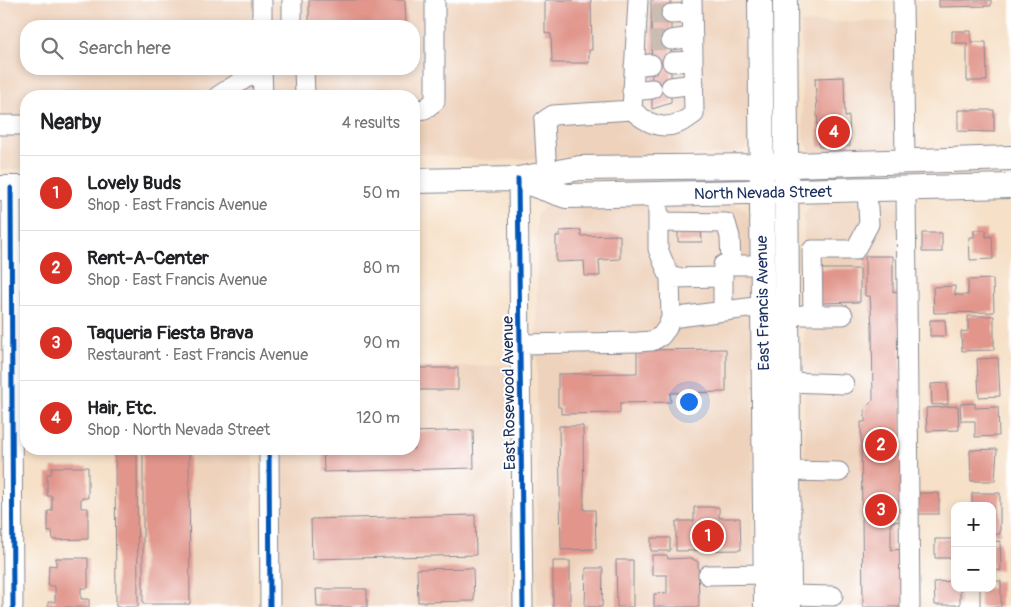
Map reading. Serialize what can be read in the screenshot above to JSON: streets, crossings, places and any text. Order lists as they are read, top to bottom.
{
  "streets": {
    "main road": ["North Nevada Street", "East Francis Avenue"],
    "street": ["East Rosewood Avenue"]
  },
  "crossings": [
    ["North Nevada Street", "East Francis Avenue"],
    ["North Nevada Street", "East Rosewood Avenue"]
  ],
  "page": {
    "search": "Search here",
    "heading": ["Nearby", "4 results"],
    "pins": [
      "4",
      "2",
      "3",
      "1"
    ],
    "list": [
      {
        "mark": "1",
        "name": "Lovely Buds",
        "note": "Shop · East Francis Avenue",
        "value": "50 m"
      },
      {
        "mark": "2",
        "name": "Rent-A-Center",
        "note": "Shop · East Francis Avenue",
        "value": "80 m"
      },
      {
        "mark": "3",
        "name": "Taqueria Fiesta Brava",
        "note": "Restaurant · East Francis Avenue",
        "value": "90 m"
      },
      {
        "mark": "4",
        "name": "Hair, Etc.",
        "note": "Shop · North Nevada Street",
        "value": "120 m"
      }
    ],
    "map_buttons": ["+", "−"]
  }
}
